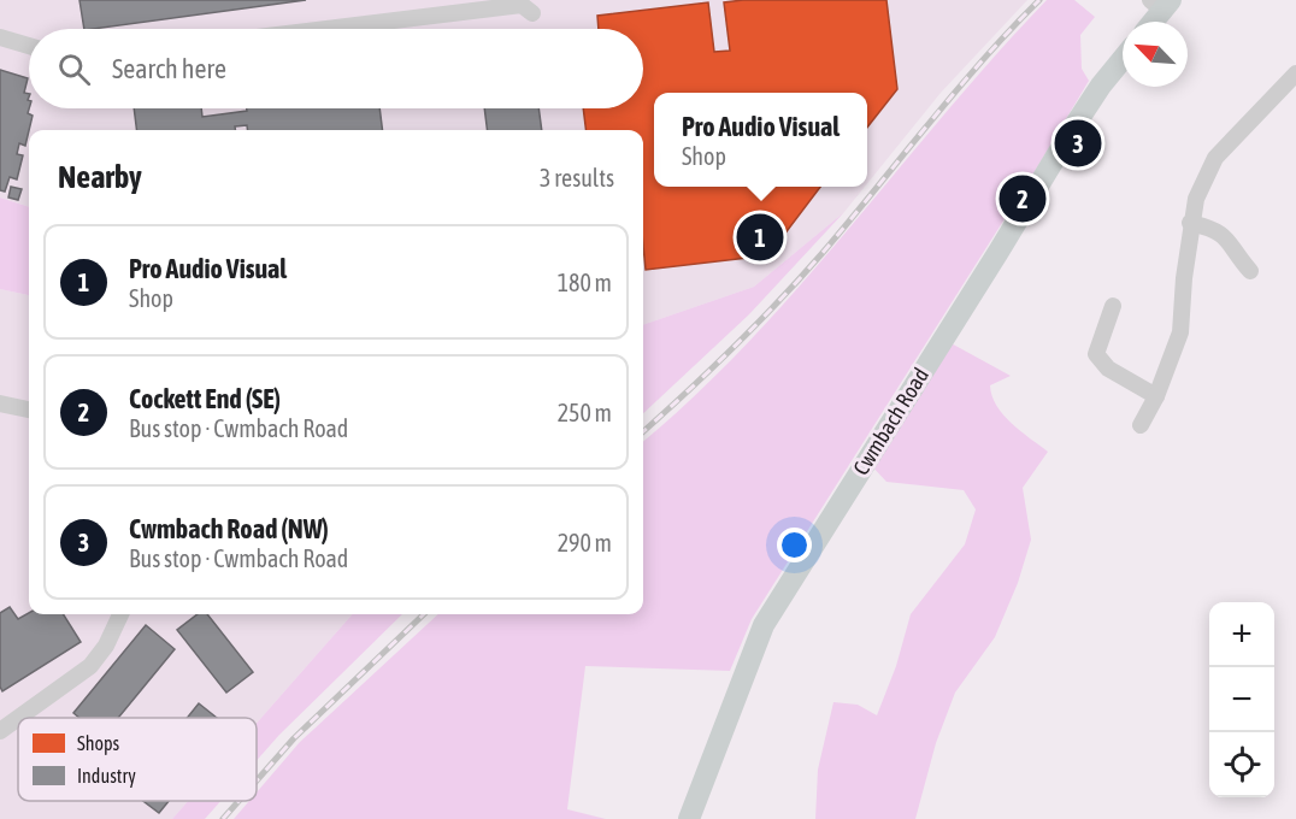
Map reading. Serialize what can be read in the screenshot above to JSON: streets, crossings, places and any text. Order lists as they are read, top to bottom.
{
  "streets": {
    "main road": ["Cwmbach Road"]
  },
  "legend": ["Shops", "Industry"],
  "north": "top left",
  "page": {
    "search": "Search here",
    "popup": ["Pro Audio Visual", "Shop"],
    "pins": ["3", "2", "1"],
    "heading": ["Nearby", "3 results"],
    "list": [
      {
        "mark": "1",
        "name": "Pro Audio Visual",
        "note": "Shop",
        "value": "180 m"
      },
      {
        "mark": "2",
        "name": "Cockett End (SE)",
        "note": "Bus stop · Cwmbach Road",
        "value": "250 m"
      },
      {
        "mark": "3",
        "name": "Cwmbach Road (NW)",
        "note": "Bus stop · Cwmbach Road",
        "value": "290 m"
      }
    ],
    "map_buttons": ["+", "−"]
  }
}
